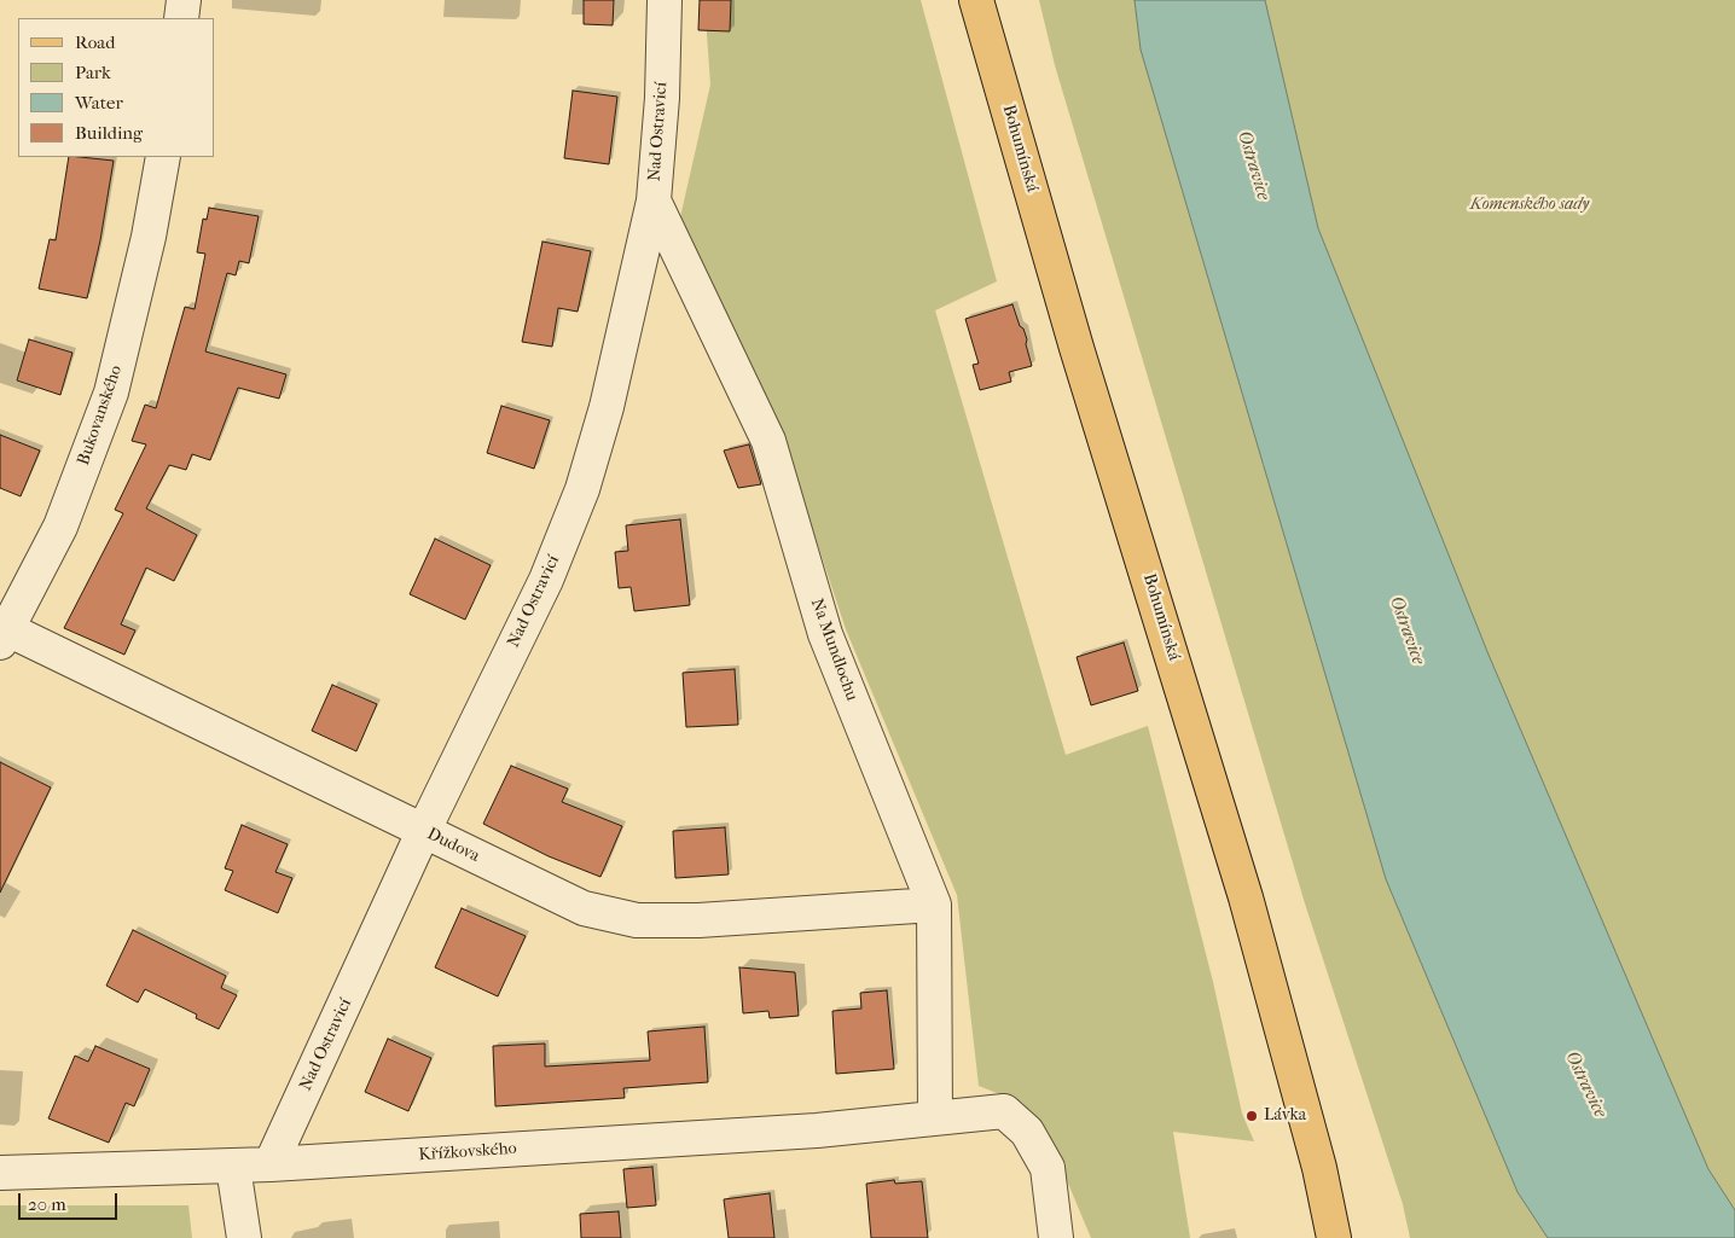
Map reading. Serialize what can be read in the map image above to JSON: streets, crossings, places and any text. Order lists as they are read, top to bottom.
{
  "streets": {
    "main road": ["Bohumínská"],
    "street": [
      "Nad Ostravicí",
      "Bukovanského",
      "Na Mundlochu",
      "Dudova",
      "Křížkovského"
    ]
  },
  "crossings": [
    ["Nad Ostravicí", "Na Mundlochu"],
    ["Nad Ostravicí", "Dudova"],
    ["Nad Ostravicí", "Křížkovského"],
    ["Bukovanského", "Dudova"],
    ["Na Mundlochu", "Dudova"],
    ["Na Mundlochu", "Křížkovského"]
  ],
  "water": ["Ostravice"],
  "parks": ["Komenského sady"],
  "places": ["Lávka"],
  "legend": [
    "Road",
    "Park",
    "Water",
    "Building"
  ],
  "scale_bar": "20 m"
}
